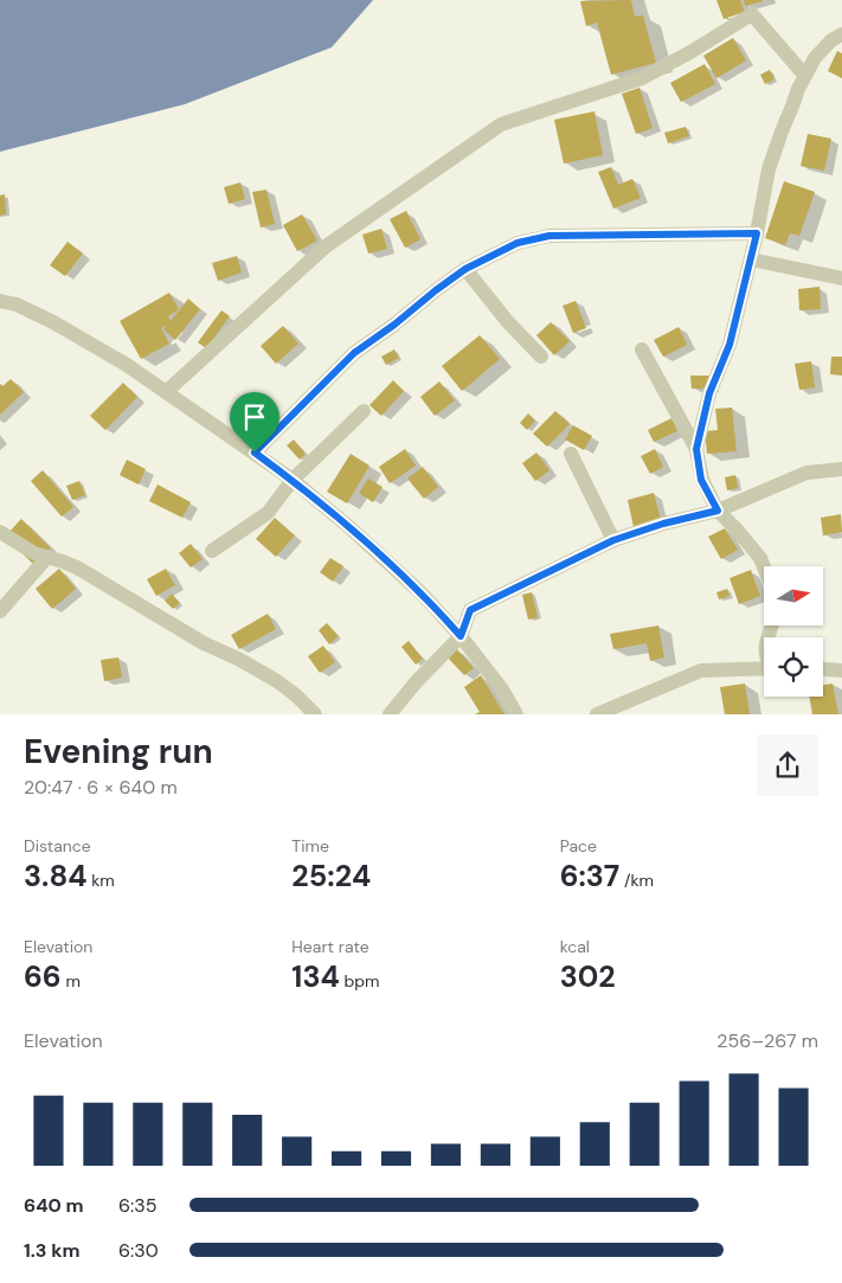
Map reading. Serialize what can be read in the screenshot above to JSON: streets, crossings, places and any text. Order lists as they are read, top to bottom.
{
  "north": "right",
  "page": {
    "heading": ["Evening run", "20:47 · 6 × 640 m"],
    "stats": [
      ["Distance", "3.84 km"],
      ["Time", "25:24"],
      ["Pace", "6:37 /km"],
      ["Elevation", "66 m"],
      ["Heart rate", "134 bpm"],
      ["kcal", "302"]
    ],
    "chart": ["Elevation", "256–267 m"],
    "list": [
      {
        "name": "640 m",
        "note": "6:35"
      },
      {
        "name": "1.3 km",
        "note": "6:30"
      }
    ]
  }
}
